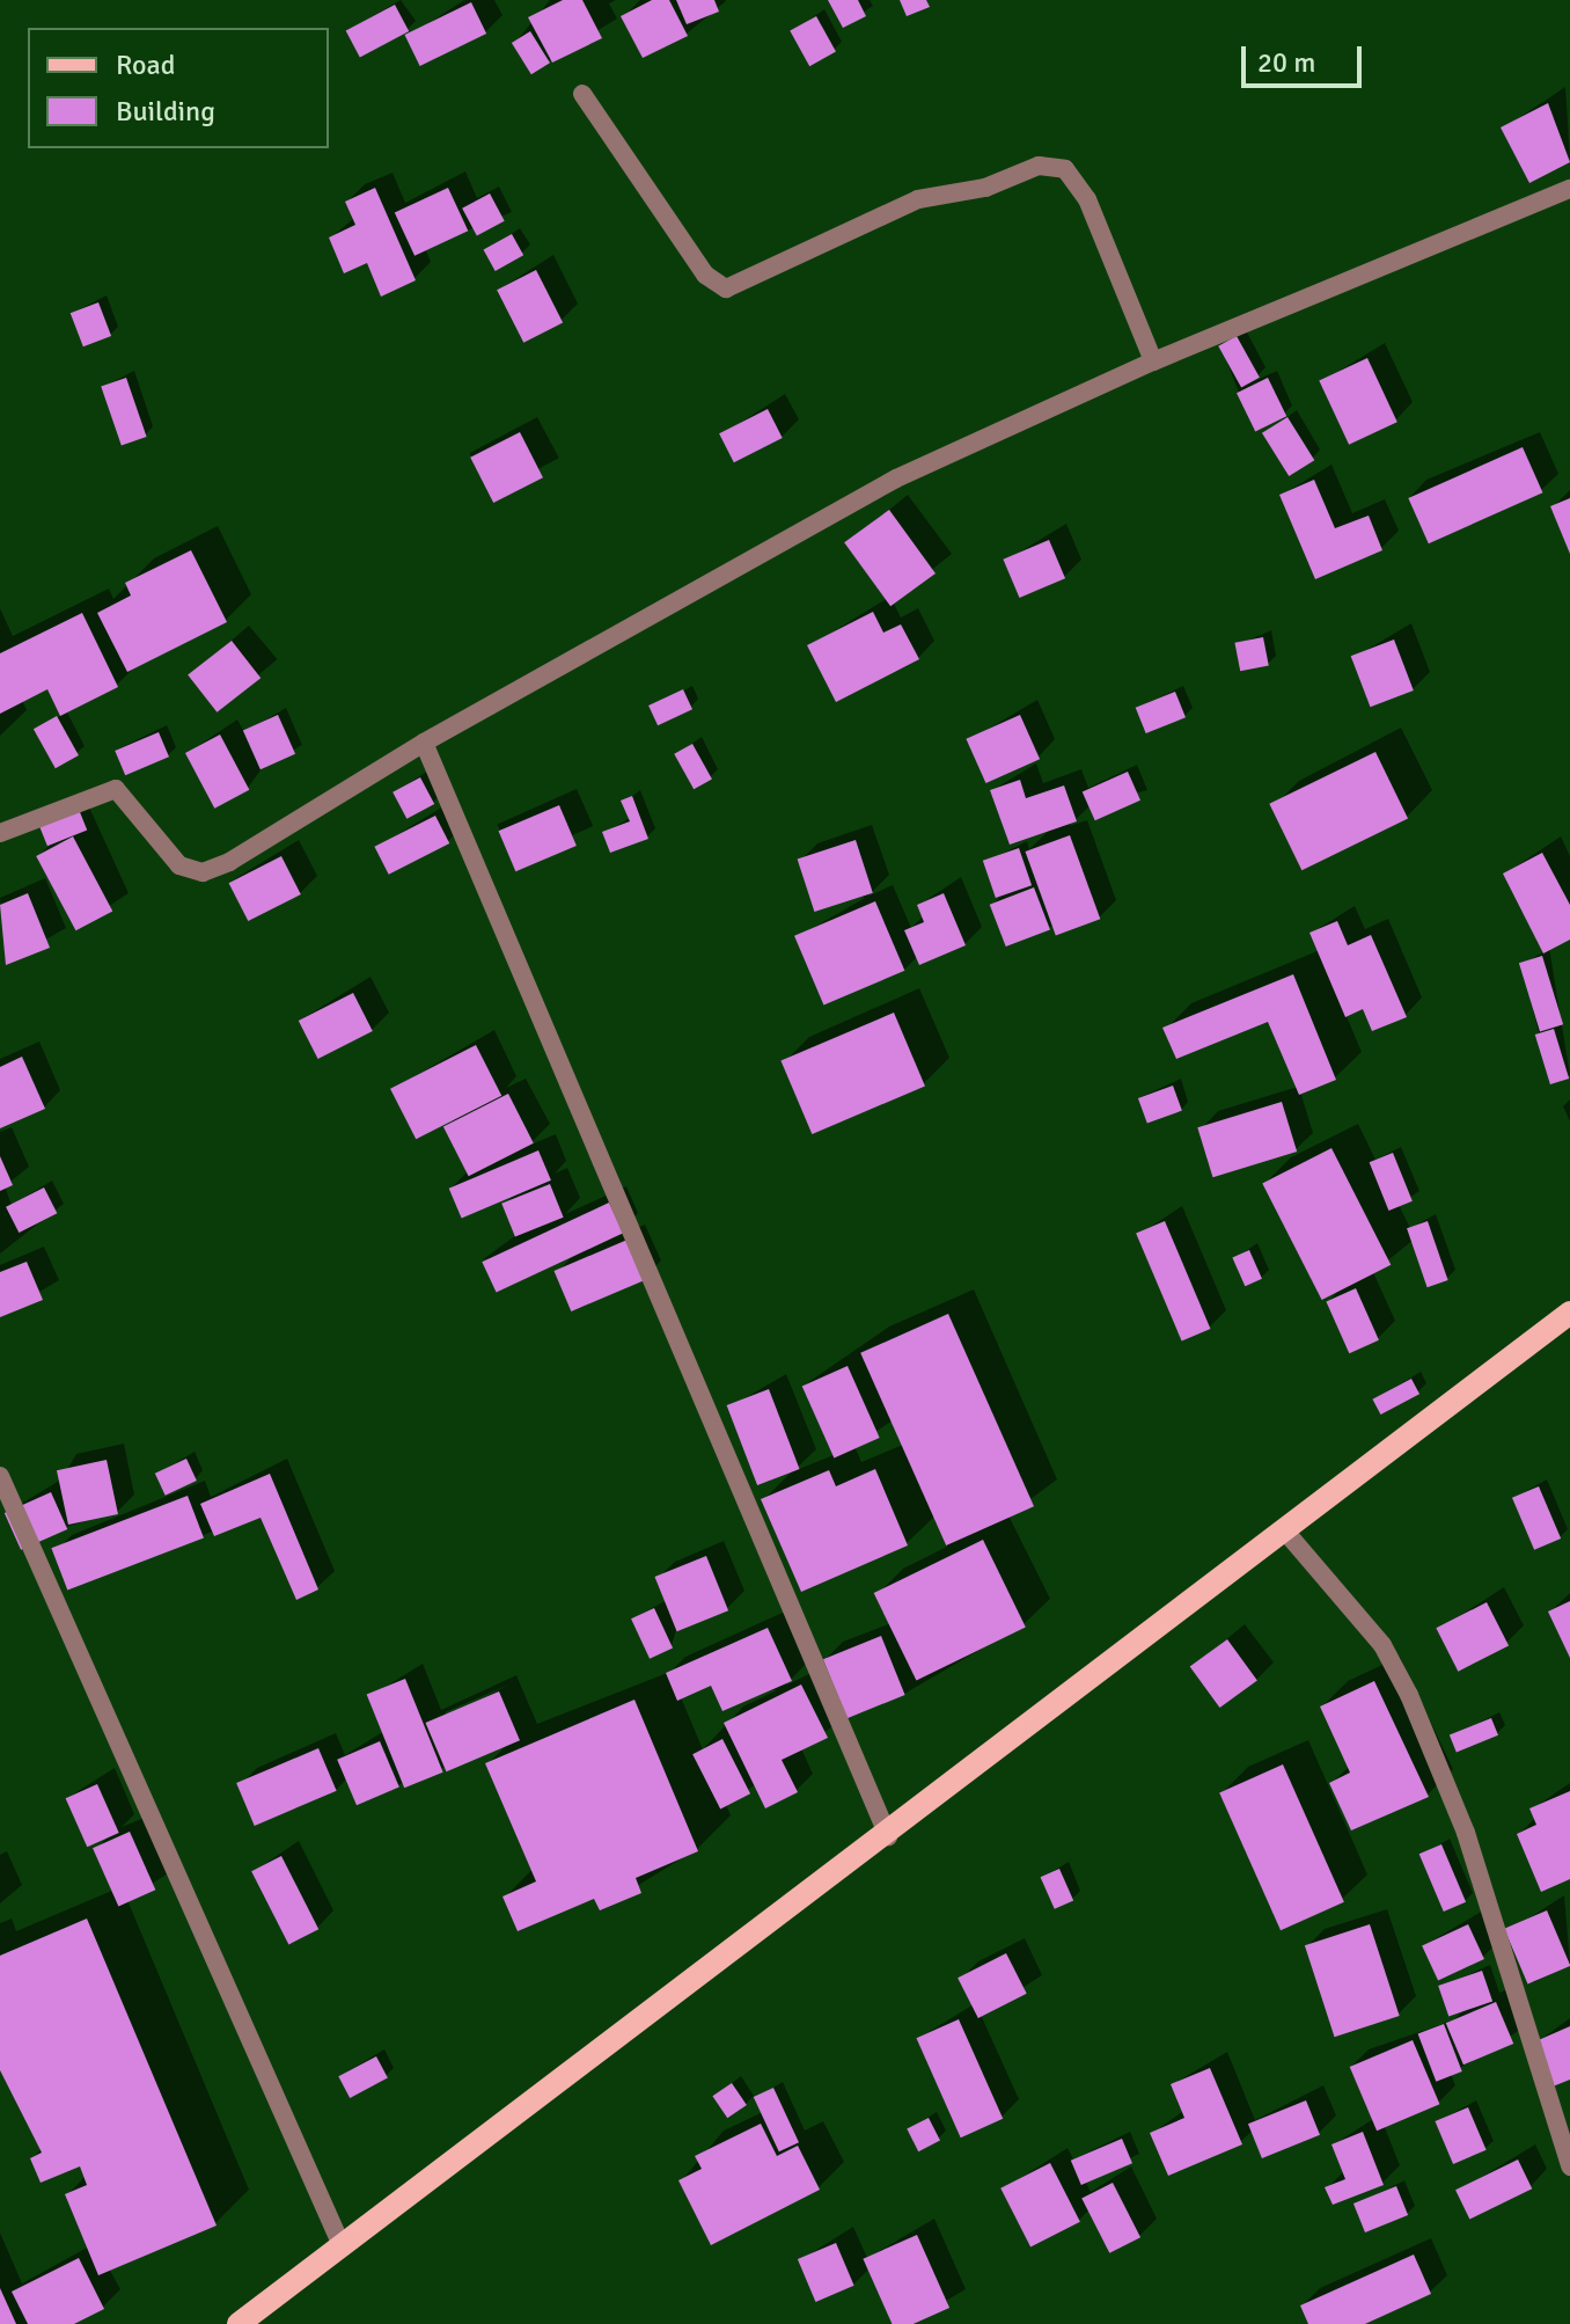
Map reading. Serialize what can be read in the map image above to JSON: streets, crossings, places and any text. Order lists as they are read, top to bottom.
{
  "legend": ["Road", "Building"],
  "scale_bar": "20 m"
}
